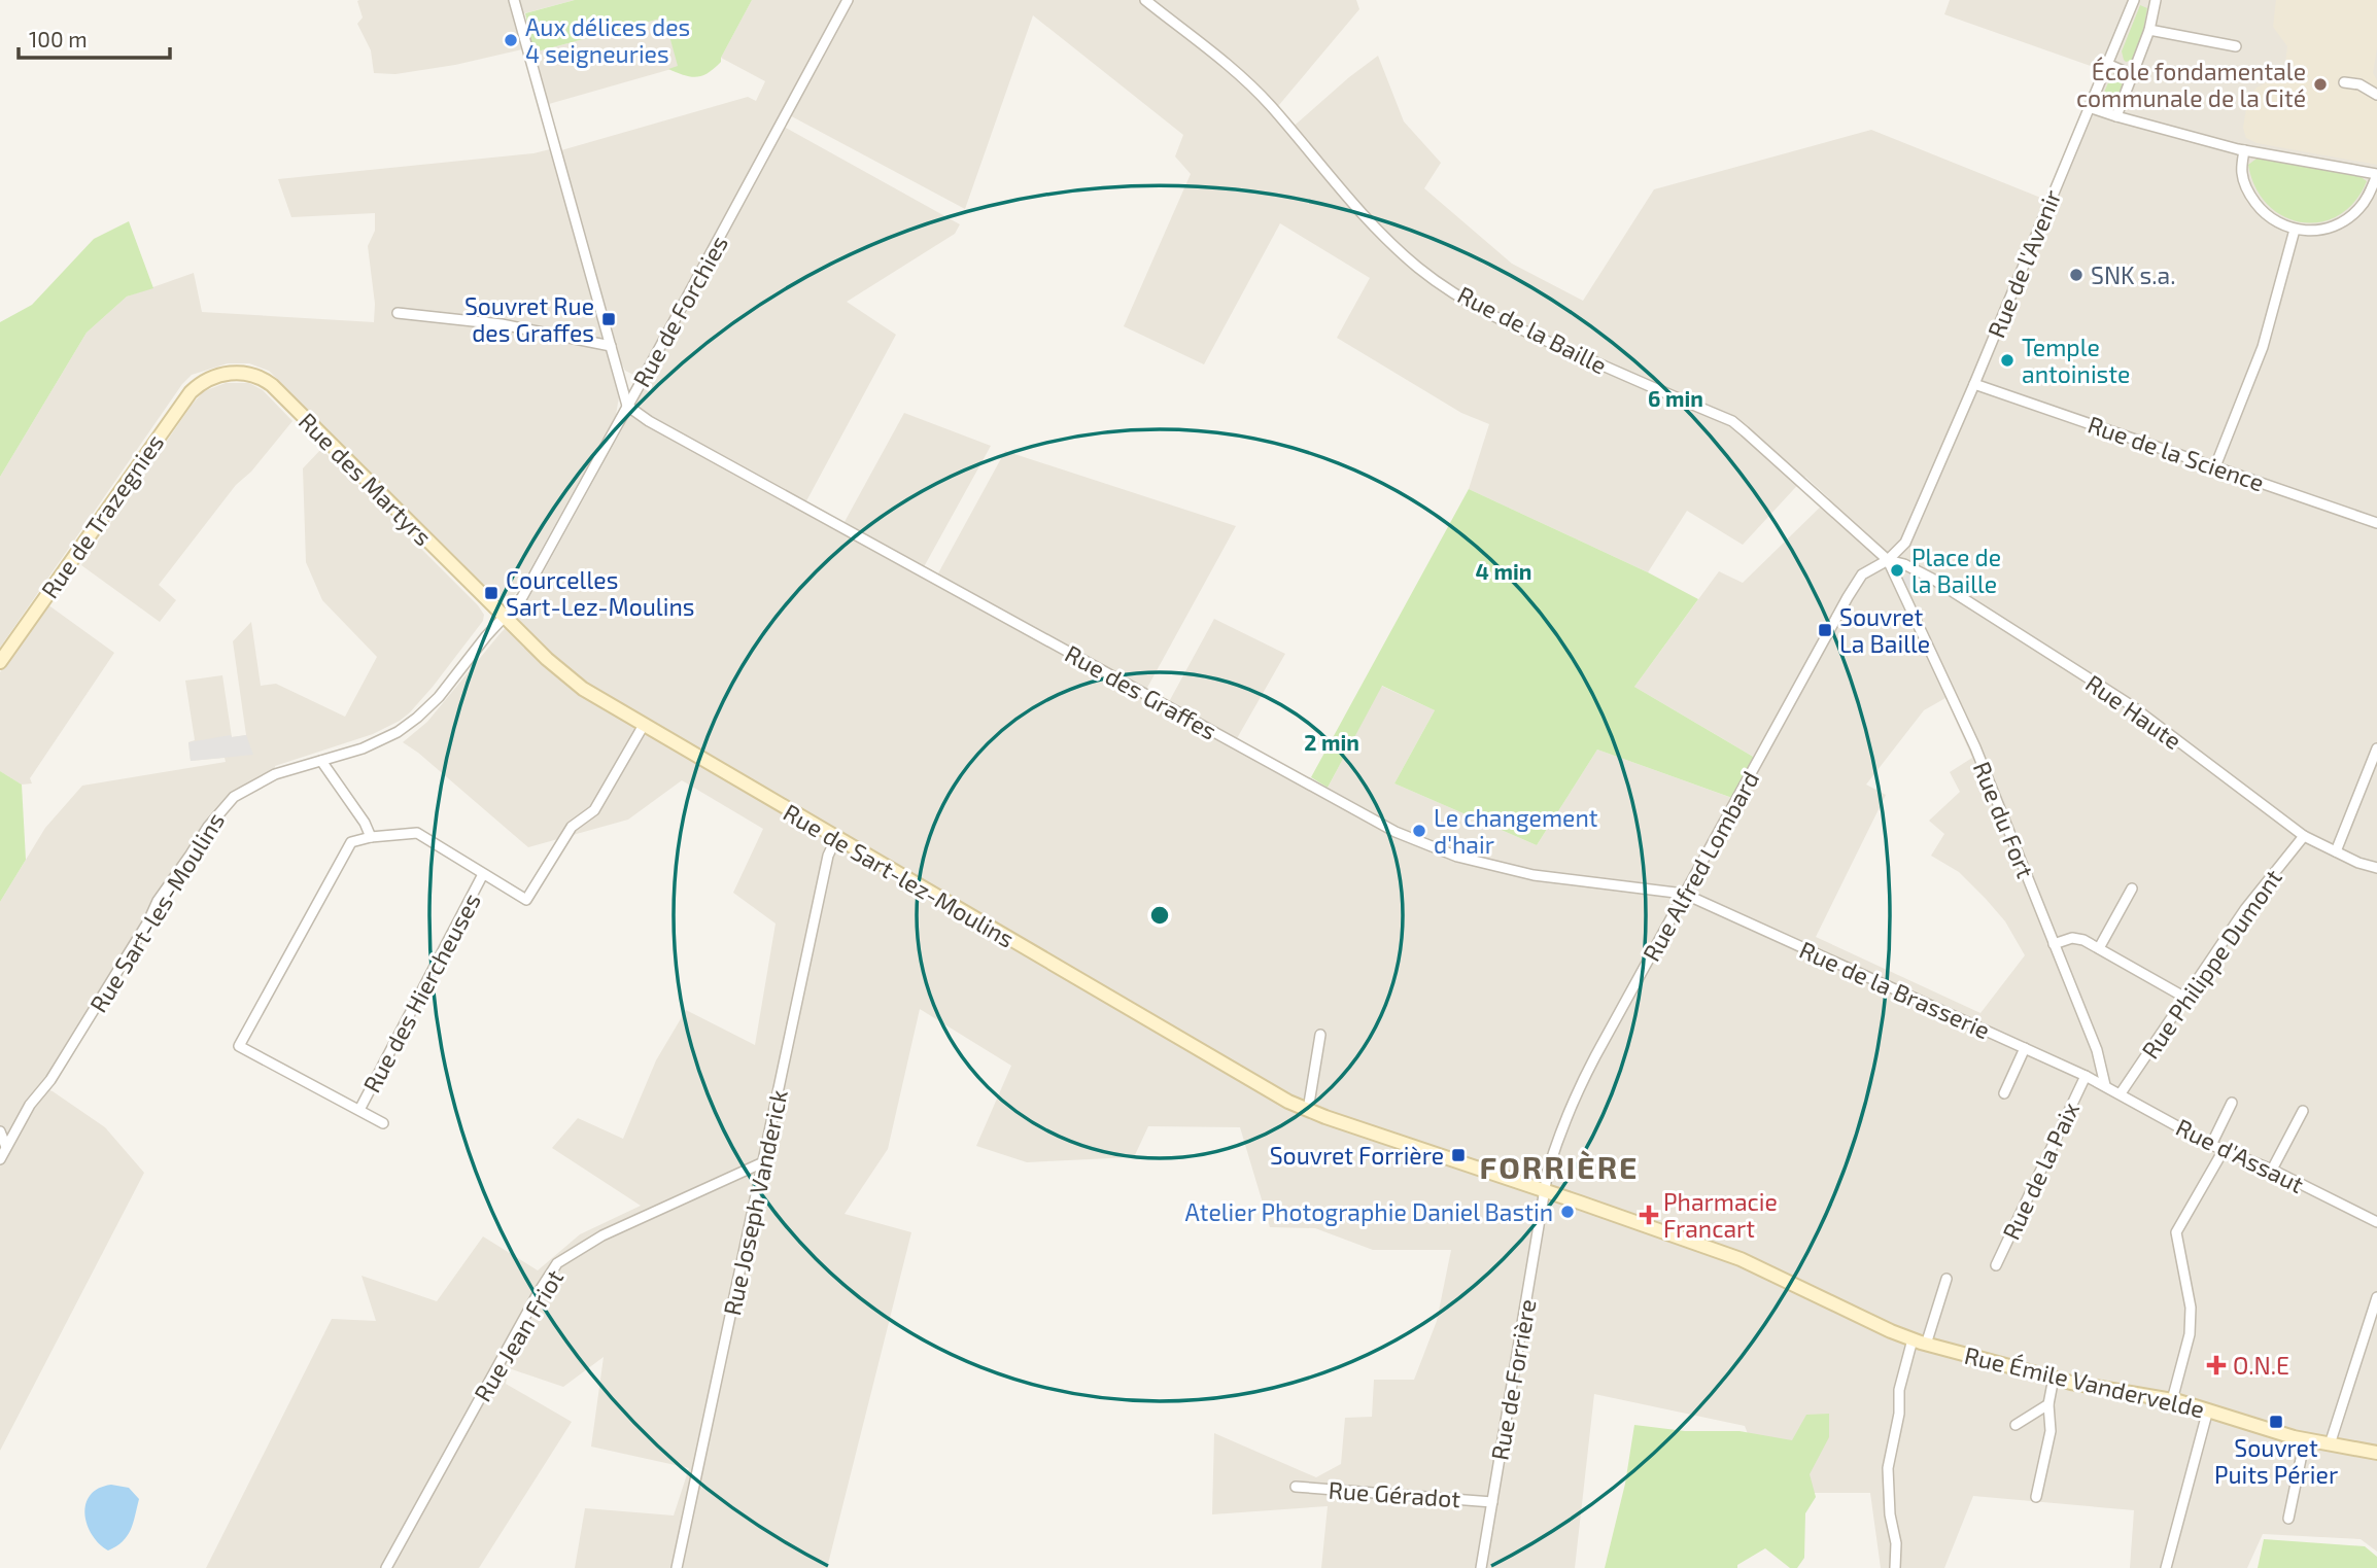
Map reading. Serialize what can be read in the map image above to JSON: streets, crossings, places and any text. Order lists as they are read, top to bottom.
{
  "streets": {
    "main road": [
      "Rue des Martyrs",
      "Rue de Trazegnies",
      "Rue de Sart-lez-Moulins",
      "Rue Émile Vandervelde"
    ],
    "street": [
      "Rue de l'Avenir",
      "Rue de Forchies",
      "Rue de la Baille",
      "Rue de la Science",
      "Rue des Graffes",
      "Rue Haute",
      "Rue du Fort",
      "Rue Alfred Lombard",
      "Rue Sart-les-Moulins",
      "Rue Philippe Dumont",
      "Rue de la Brasserie",
      "Rue des Hiercheuses",
      "Rue d'Assaut",
      "Rue de la Paix",
      "Rue Joseph Vanderick",
      "Rue Jean Friot",
      "Rue de Forrière",
      "Rue Géradot"
    ]
  },
  "crossings": [
    ["Rue de l'Avenir", "Rue de la Baille"],
    ["Rue de l'Avenir", "Rue de la Science"],
    ["Rue de l'Avenir", "Rue Haute"],
    ["Rue de l'Avenir", "Rue du Fort"],
    ["Rue de l'Avenir", "Rue Alfred Lombard"],
    ["Rue de Forchies", "Rue des Martyrs"],
    ["Rue de Forchies", "Rue des Graffes"],
    ["Rue de Forchies", "Rue de Sart-lez-Moulins"],
    ["Rue de Forchies", "Rue Sart-les-Moulins"],
    ["Rue de la Baille", "Rue Haute"],
    ["Rue de la Baille", "Rue du Fort"],
    ["Rue de la Baille", "Rue Alfred Lombard"],
    ["Rue des Martyrs", "Rue de Trazegnies"],
    ["Rue des Martyrs", "Rue de Sart-lez-Moulins"],
    ["Rue des Graffes", "Rue Alfred Lombard"],
    ["Rue des Graffes", "Rue de la Brasserie"],
    ["Rue Haute", "Rue du Fort"],
    ["Rue Haute", "Rue Alfred Lombard"],
    ["Rue Haute", "Rue Philippe Dumont"],
    ["Rue du Fort", "Rue Alfred Lombard"],
    ["Rue du Fort", "Rue de la Brasserie"],
    ["Rue du Fort", "Rue d'Assaut"],
    ["Rue Alfred Lombard", "Rue de Sart-lez-Moulins"],
    ["Rue Alfred Lombard", "Rue de la Brasserie"],
    ["Rue Alfred Lombard", "Rue de Forrière"],
    ["Rue Alfred Lombard", "Rue Émile Vandervelde"],
    ["Rue de Sart-lez-Moulins", "Rue Joseph Vanderick"],
    ["Rue de Sart-lez-Moulins", "Rue de Forrière"],
    ["Rue de Sart-lez-Moulins", "Rue Émile Vandervelde"],
    ["Rue Philippe Dumont", "Rue d'Assaut"],
    ["Rue de la Brasserie", "Rue d'Assaut"],
    ["Rue de la Brasserie", "Rue de la Paix"],
    ["Rue Joseph Vanderick", "Rue Jean Friot"],
    ["Rue de Forrière", "Rue Émile Vandervelde"],
    ["Rue de Forrière", "Rue Géradot"]
  ],
  "districts": ["FORRIÈRE"],
  "places": {
    "other": [
      "Aux délices des 4 seigneuries",
      "École fondamentale communale de la Cité",
      "SNK s.a.",
      "Temple antoiniste",
      "Place de la Baille",
      "Le changement d'hair",
      "Atelier Photographie Daniel Bastin"
    ],
    "transit": [
      "Souvret Rue des Graffes",
      "Courcelles Sart-Lez-Moulins",
      "Souvret La Baille",
      "Souvret Forrière",
      "Souvret Puits Périer"
    ],
    "health": ["Pharmacie Francart", "O.N.E"]
  },
  "scale_bar": "100 m",
  "rings": ["6 min", "4 min", "2 min"]
}
